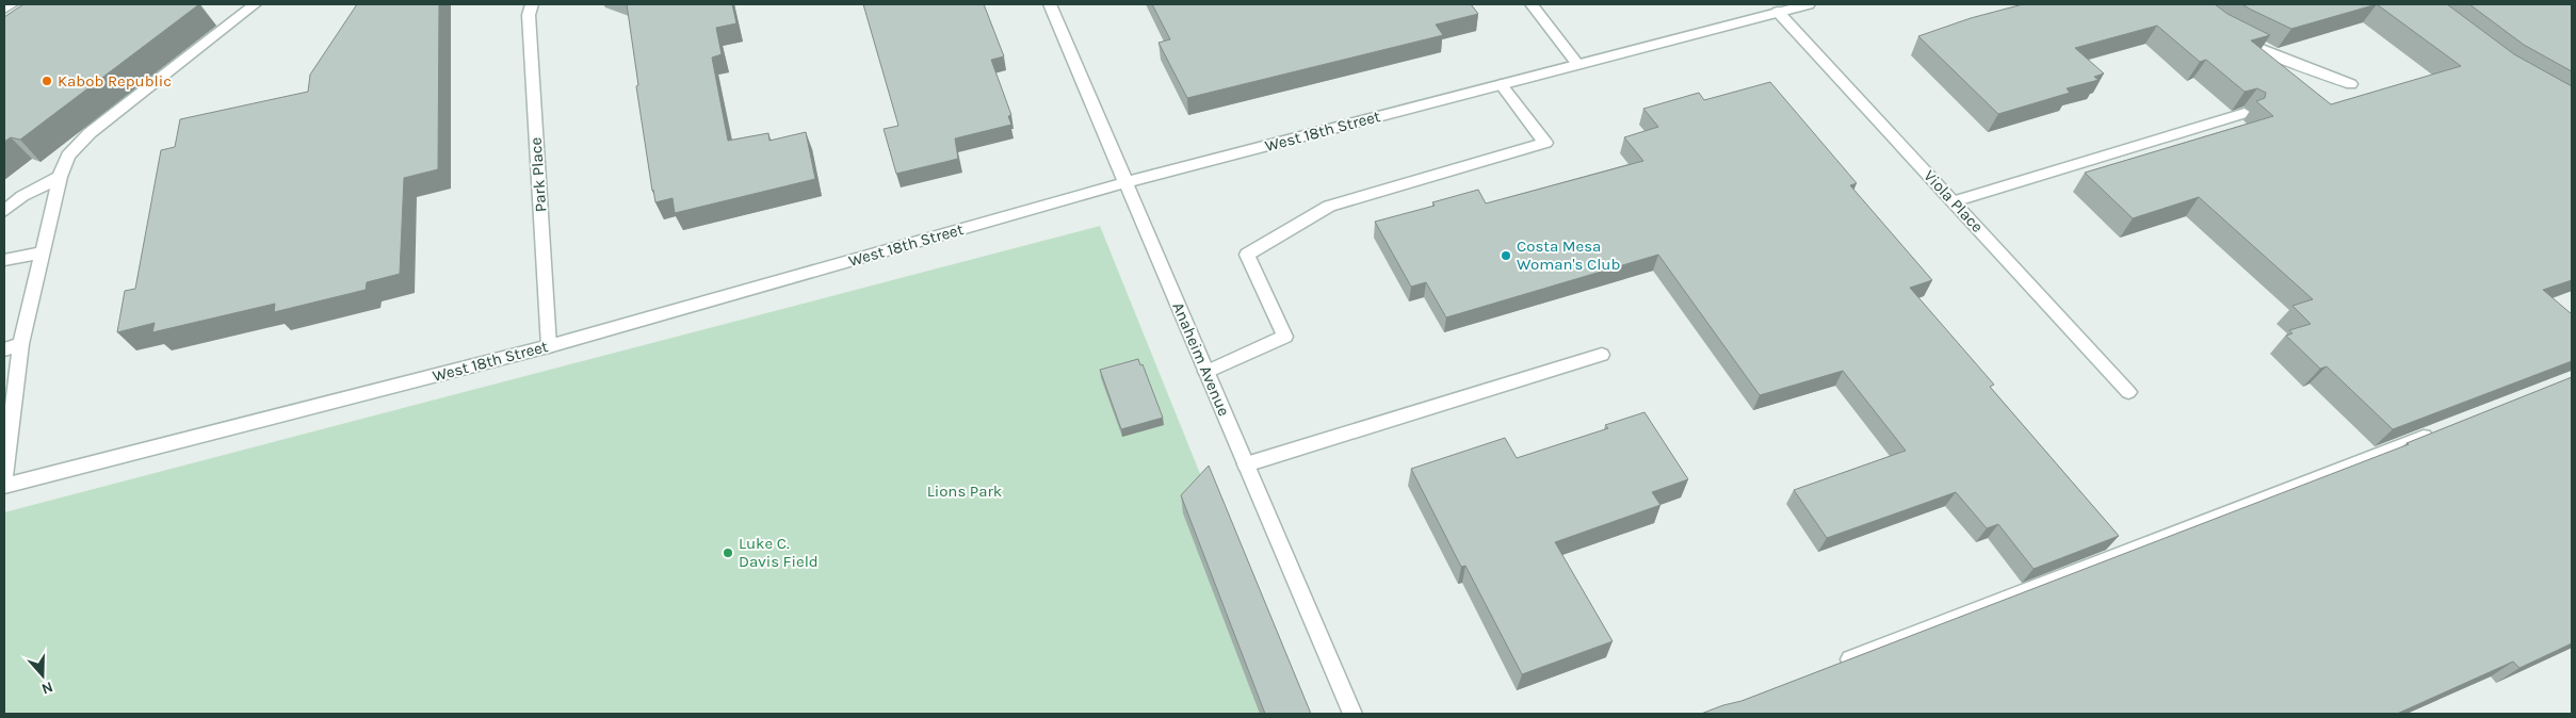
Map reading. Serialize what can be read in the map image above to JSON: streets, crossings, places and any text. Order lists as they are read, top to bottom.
{
  "streets": {
    "street": [
      "West 18th Street",
      "Park Place",
      "Viola Place",
      "Anaheim Avenue"
    ]
  },
  "crossings": [
    ["West 18th Street", "Park Place"],
    ["West 18th Street", "Viola Place"],
    ["West 18th Street", "Anaheim Avenue"]
  ],
  "parks": ["Lions Park"],
  "places": ["Kabob Republic", "Costa Mesa Woman's Club", "Luke C. Davis Field"],
  "north": "bottom"
}
